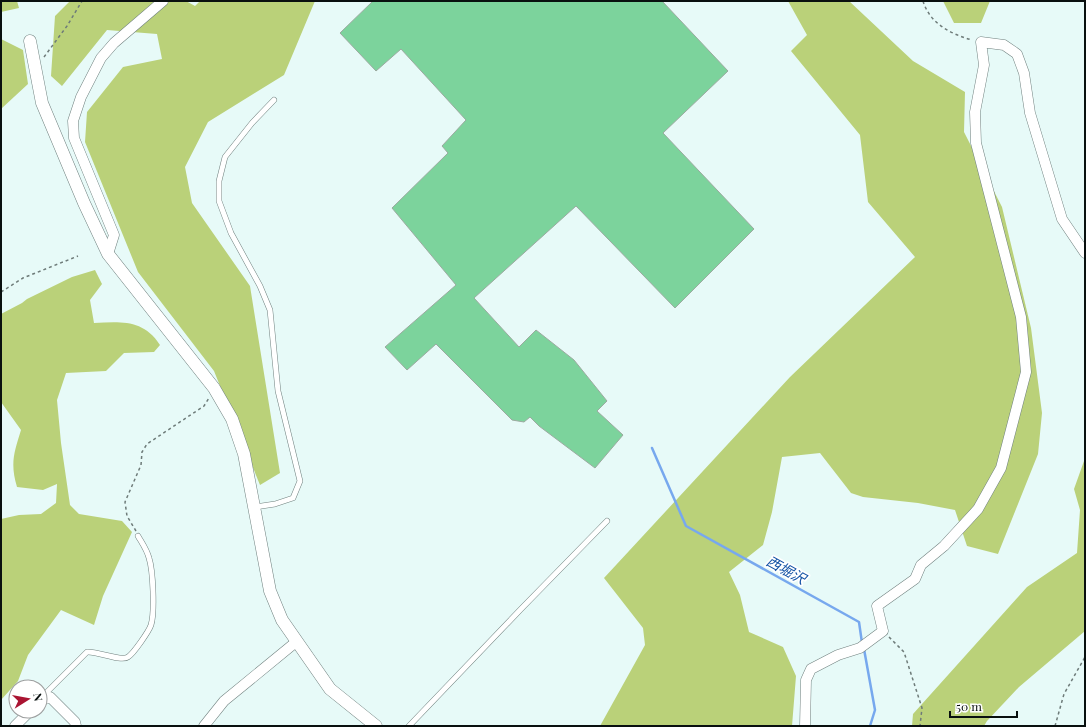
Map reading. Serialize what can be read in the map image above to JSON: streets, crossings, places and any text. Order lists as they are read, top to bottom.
{
  "water": ["西堀沢"],
  "scale_bar": "50 m",
  "north": "right"
}
